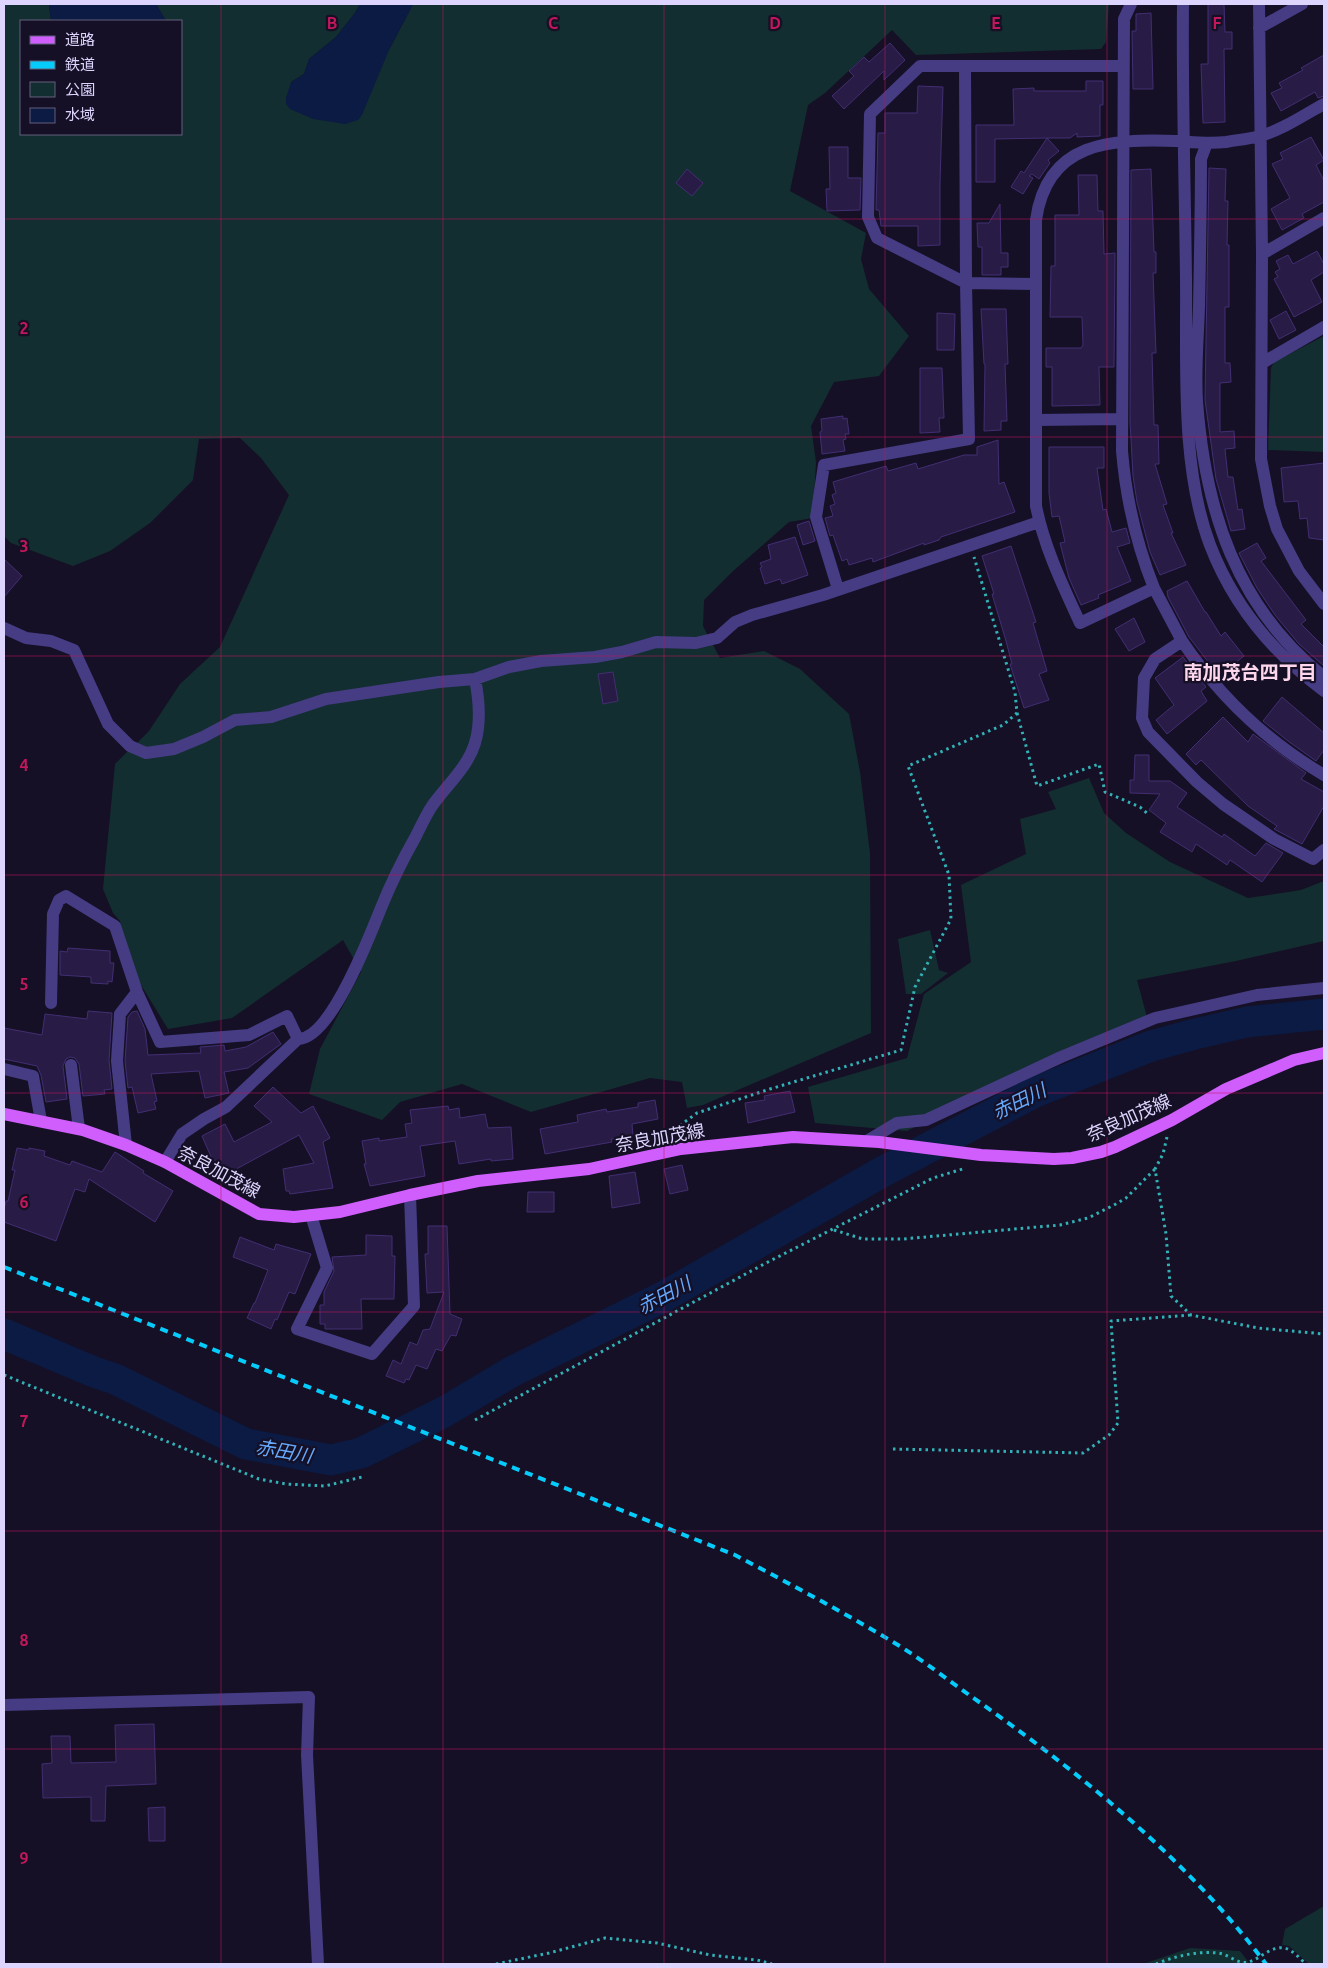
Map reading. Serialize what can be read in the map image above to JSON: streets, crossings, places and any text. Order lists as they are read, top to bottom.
{
  "streets": {
    "main road": ["奈良加茂線"]
  },
  "districts": ["南加茂台四丁目"],
  "water": ["赤田川"],
  "legend": [
    "道路",
    "鉄道",
    "公園",
    "水域"
  ],
  "grid": {
    "columns": [
      "B",
      "C",
      "D",
      "E",
      "F"
    ],
    "rows": [
      "2",
      "3",
      "4",
      "5",
      "6",
      "7",
      "8",
      "9"
    ]
  }
}
